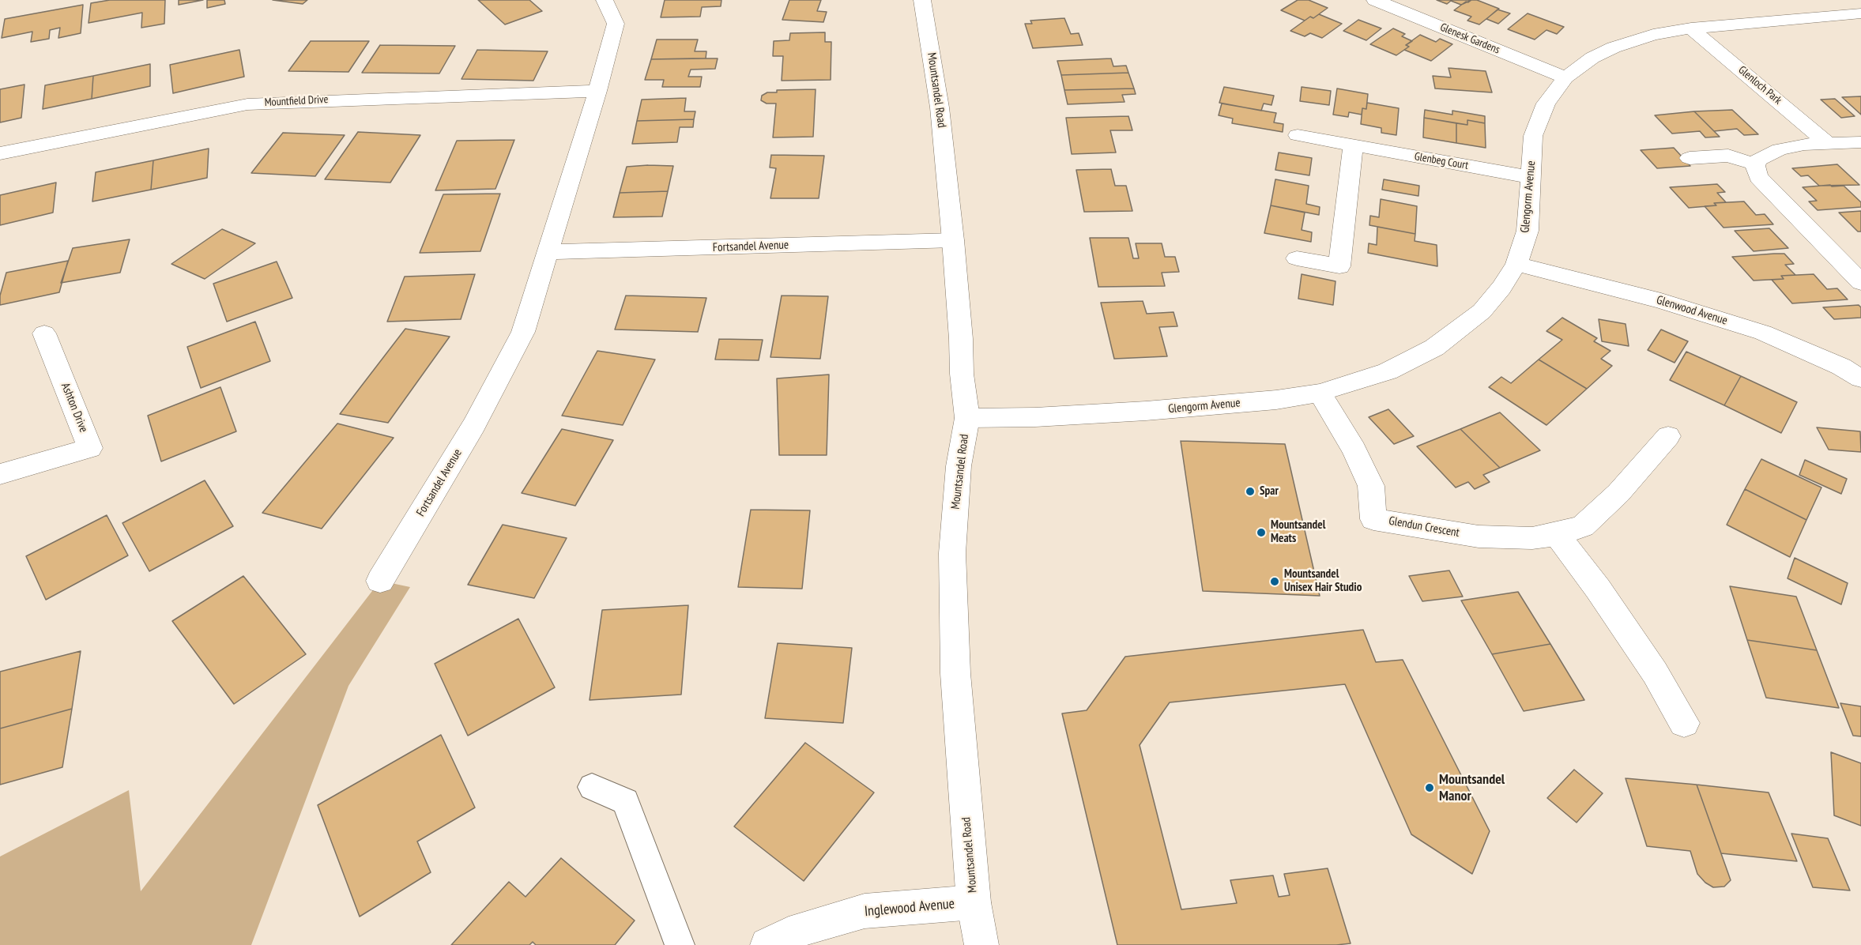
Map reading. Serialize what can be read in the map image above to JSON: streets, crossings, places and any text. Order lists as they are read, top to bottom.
{
  "streets": {
    "street": [
      "Glenesk Gardens",
      "Glenloch Park",
      "Mountsandel Road",
      "Mountfield Drive",
      "Glenbeg Court",
      "Glengorm Avenue",
      "Fortsandel Avenue",
      "Glenwood Avenue",
      "Ashton Drive",
      "Glendun Crescent",
      "Inglewood Avenue"
    ]
  },
  "crossings": [
    ["Glenesk Gardens", "Glengorm Avenue"],
    ["Glenloch Park", "Glengorm Avenue"],
    ["Mountsandel Road", "Glengorm Avenue"],
    ["Mountsandel Road", "Fortsandel Avenue"],
    ["Mountsandel Road", "Inglewood Avenue"],
    ["Mountfield Drive", "Fortsandel Avenue"],
    ["Glenbeg Court", "Glengorm Avenue"],
    ["Glengorm Avenue", "Glenwood Avenue"],
    ["Glengorm Avenue", "Glendun Crescent"]
  ],
  "places": [
    "Spar",
    "Mountsandel Meats",
    "Mountsandel Unisex Hair Studio",
    "Mountsandel Manor"
  ]
}
